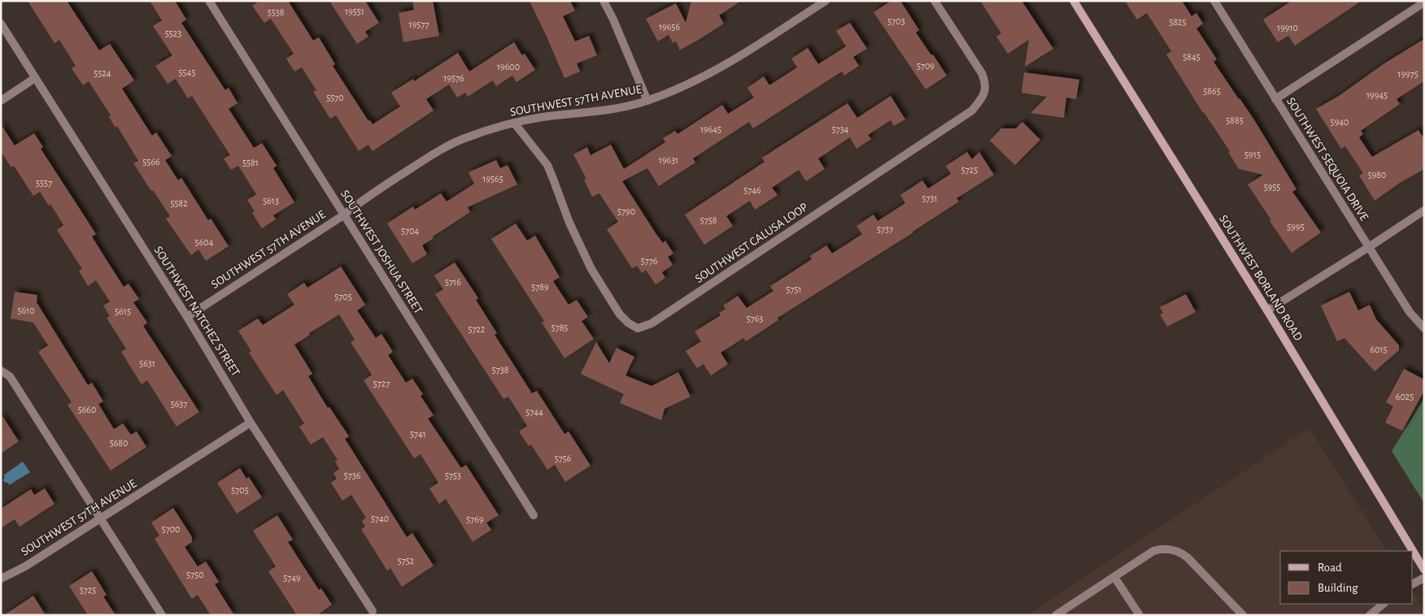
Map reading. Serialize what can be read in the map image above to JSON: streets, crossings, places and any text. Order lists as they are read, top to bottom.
{
  "streets": {
    "main road": ["SOUTHWEST BORLAND ROAD"],
    "street": [
      "SOUTHWEST 57TH AVENUE",
      "SOUTHWEST SEQUOIA DRIVE",
      "SOUTHWEST CALUSA LOOP",
      "SOUTHWEST JOSHUA STREET",
      "SOUTHWEST NATCHEZ STREET"
    ]
  },
  "crossings": [
    ["SOUTHWEST 57TH AVENUE", "SOUTHWEST CALUSA LOOP"],
    ["SOUTHWEST 57TH AVENUE", "SOUTHWEST JOSHUA STREET"],
    ["SOUTHWEST 57TH AVENUE", "SOUTHWEST NATCHEZ STREET"]
  ],
  "house_numbers": [
    "19551",
    "5538",
    "5703",
    "5825",
    "19577",
    "19656",
    "19910",
    "5523",
    "5845",
    "5709",
    "19600",
    "5545",
    "5524",
    "19975",
    "19576",
    "5865",
    "19945",
    "5570",
    "5885",
    "5940",
    "19645",
    "5734",
    "5915",
    "19631",
    "5566",
    "5581",
    "5725",
    "5980",
    "19565",
    "5557",
    "5955",
    "5746",
    "5731",
    "5613",
    "5582",
    "5790",
    "5758",
    "5995",
    "5737",
    "5704",
    "5604",
    "5776",
    "5716",
    "5789",
    "5751",
    "5705",
    "5610",
    "5615",
    "5763",
    "5785",
    "5722",
    "6015",
    "5631",
    "5738",
    "5727",
    "6025",
    "5637",
    "5660",
    "5744",
    "5741",
    "5680",
    "5756",
    "5736",
    "5753",
    "5705",
    "5740",
    "5769",
    "5700",
    "5752",
    "5750",
    "5749",
    "5725"
  ],
  "legend": ["Road", "Building"]
}
